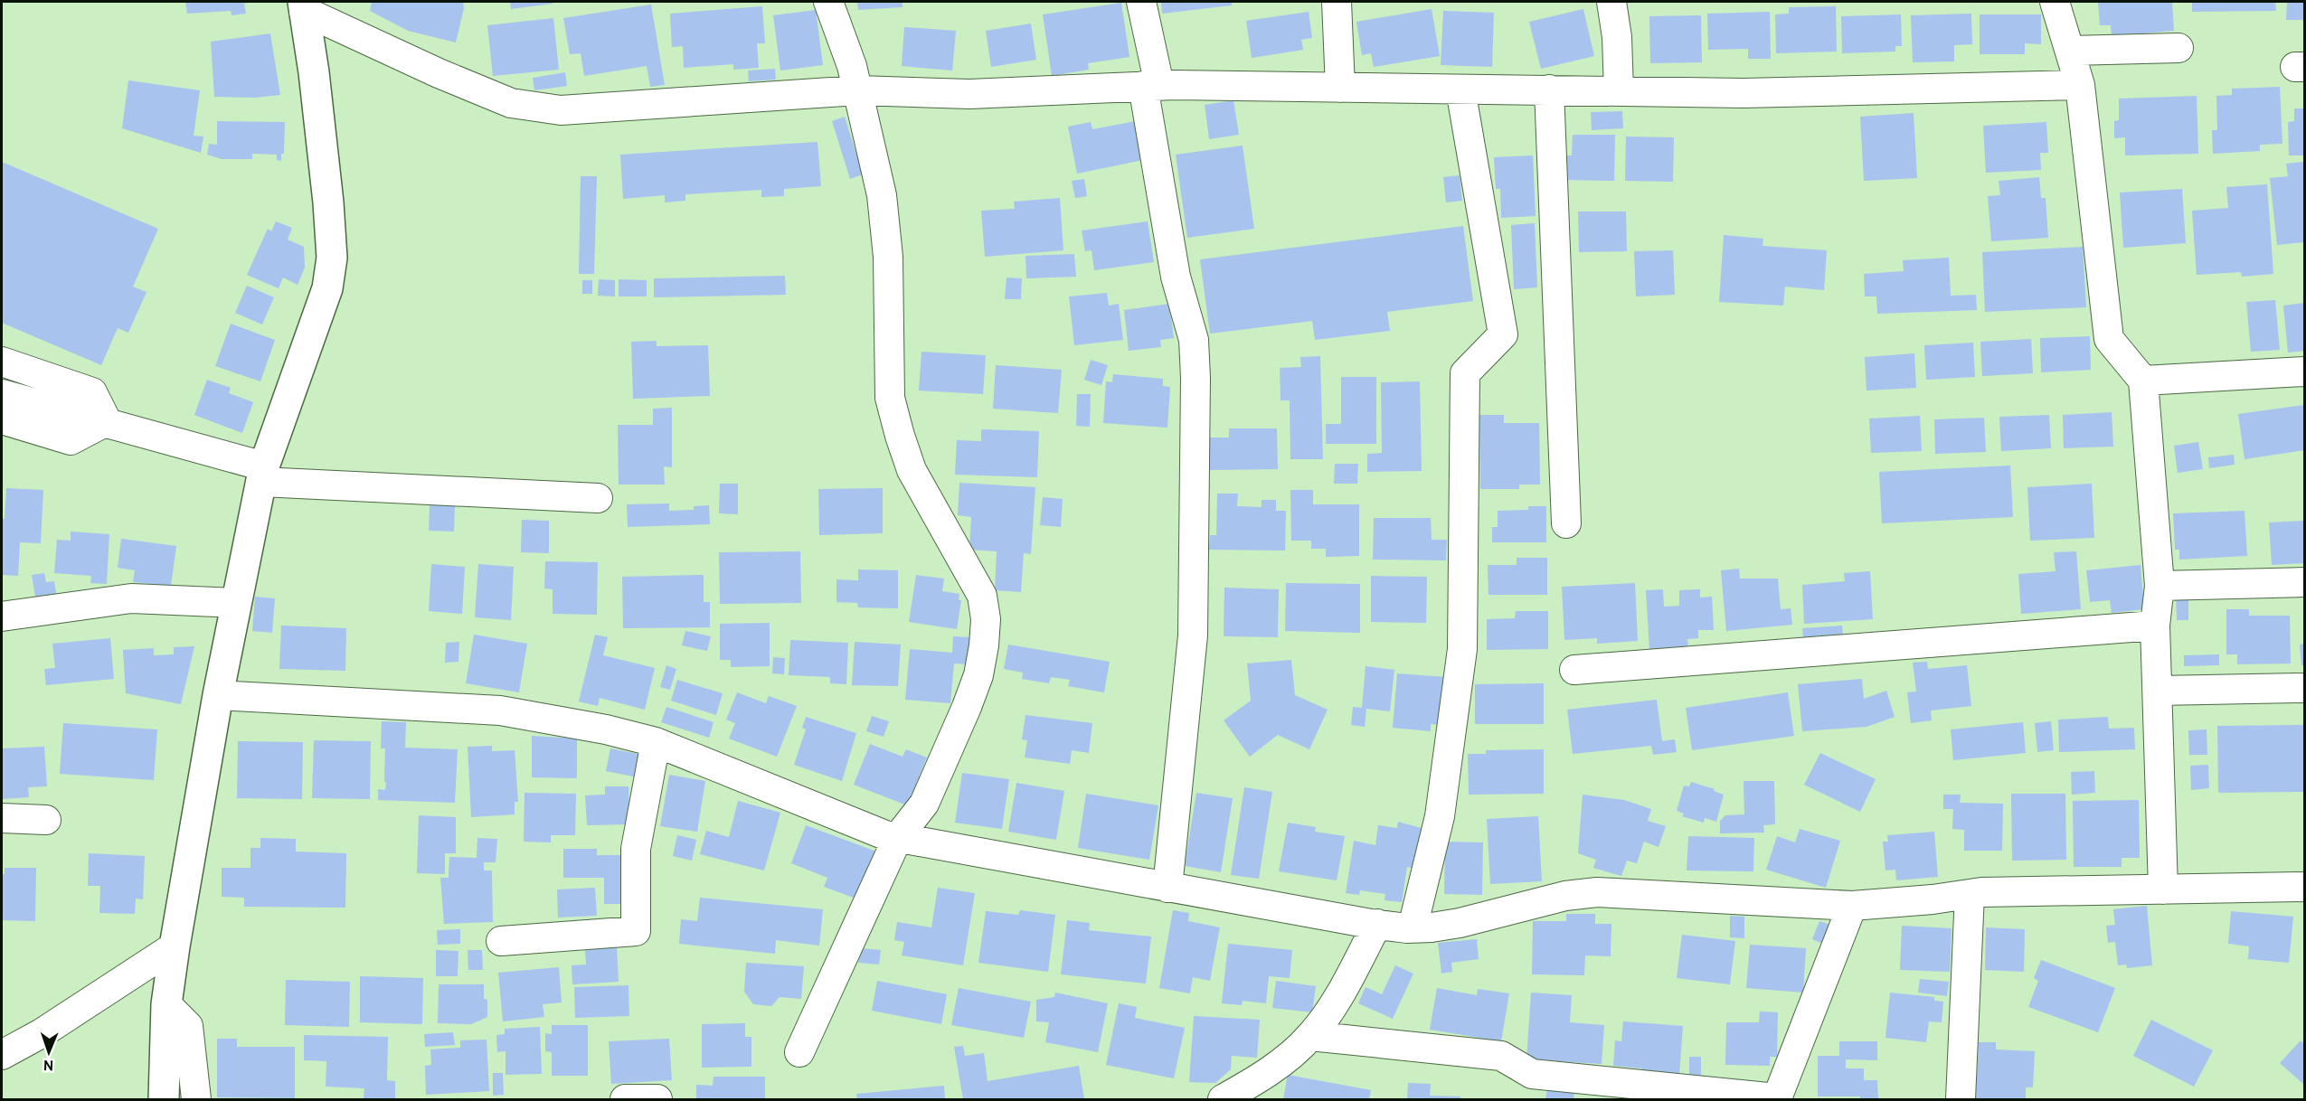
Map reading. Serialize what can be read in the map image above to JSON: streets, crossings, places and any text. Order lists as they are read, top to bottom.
{
  "north": "bottom"
}
